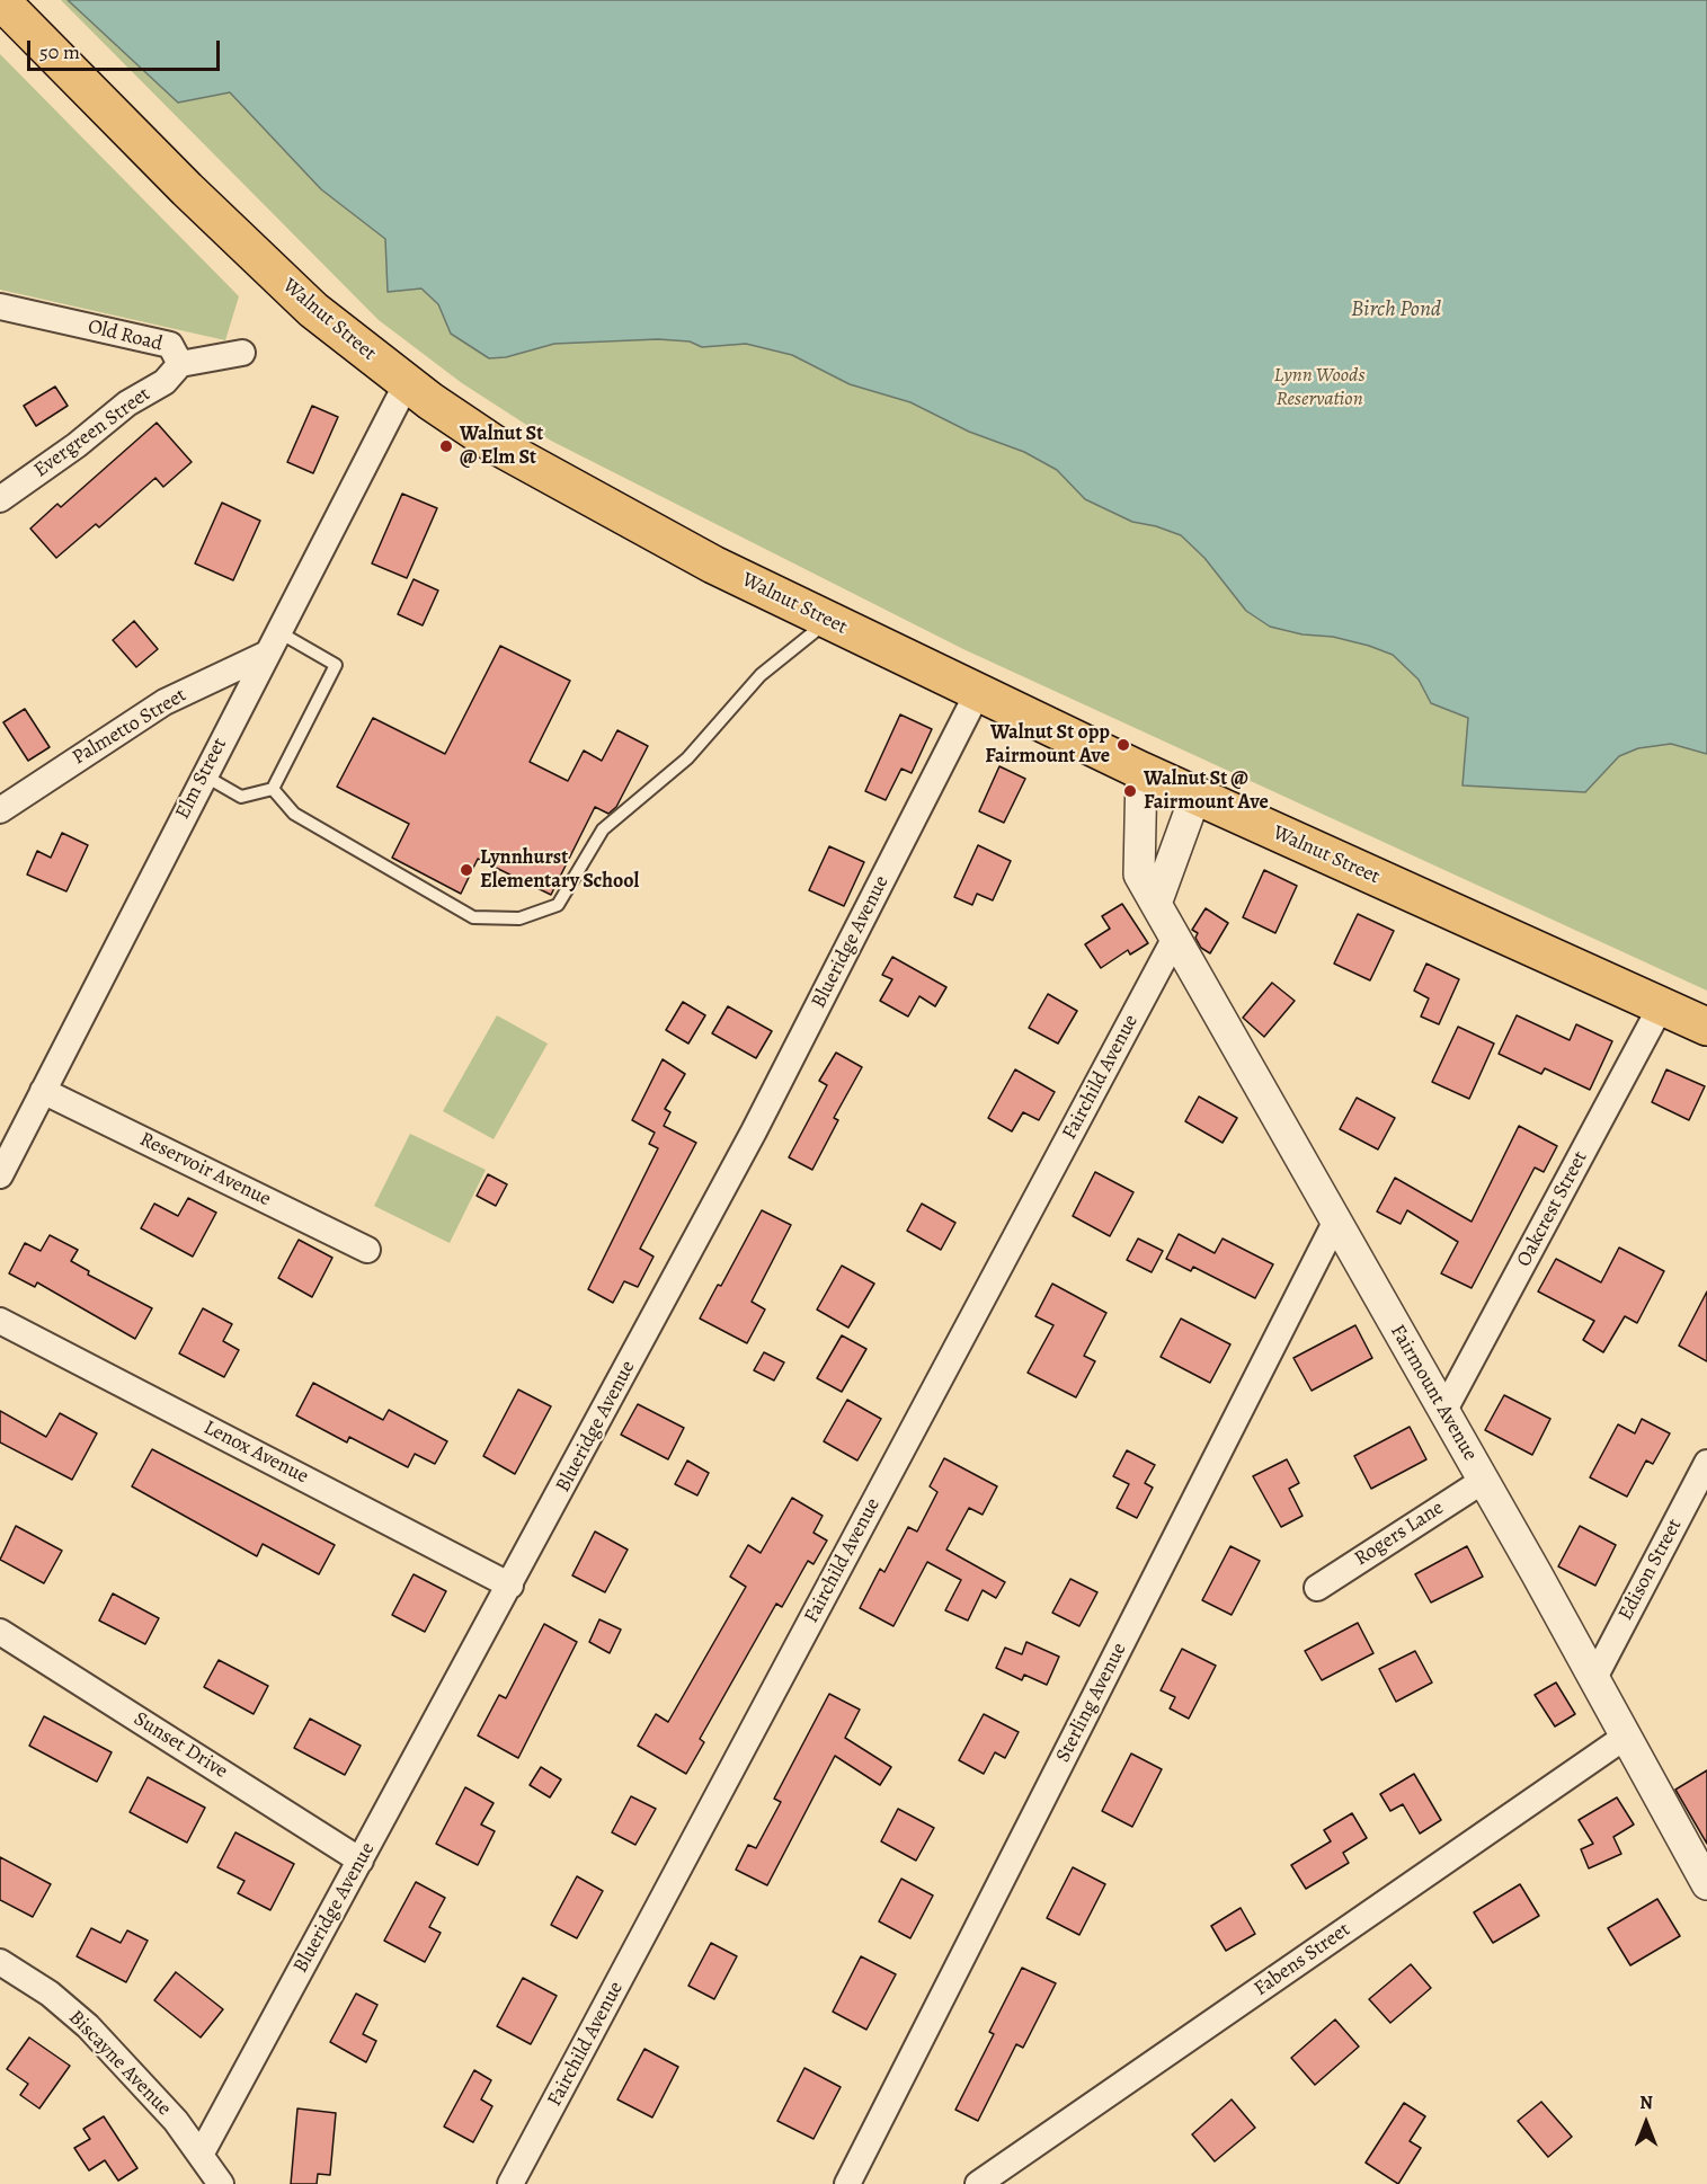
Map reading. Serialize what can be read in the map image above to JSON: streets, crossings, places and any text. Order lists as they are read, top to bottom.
{
  "streets": {
    "main road": ["Walnut Street"],
    "street": [
      "Old Road",
      "Evergreen Street",
      "Palmetto Street",
      "Elm Street",
      "Blueridge Avenue",
      "Fairchild Avenue",
      "Reservoir Avenue",
      "Oakcrest Street",
      "Fairmount Avenue",
      "Lenox Avenue",
      "Rogers Lane",
      "Edison Street",
      "Sterling Avenue",
      "Sunset Drive",
      "Fabens Street",
      "Biscayne Avenue"
    ]
  },
  "crossings": [
    ["Walnut Street", "Elm Street"],
    ["Walnut Street", "Blueridge Avenue"],
    ["Walnut Street", "Oakcrest Street"],
    ["Walnut Street", "Fairmount Avenue"],
    ["Old Road", "Evergreen Street"],
    ["Palmetto Street", "Elm Street"],
    ["Elm Street", "Reservoir Avenue"],
    ["Blueridge Avenue", "Lenox Avenue"],
    ["Blueridge Avenue", "Sunset Drive"],
    ["Blueridge Avenue", "Biscayne Avenue"],
    ["Fairchild Avenue", "Fairmount Avenue"],
    ["Oakcrest Street", "Fairmount Avenue"],
    ["Fairmount Avenue", "Rogers Lane"],
    ["Fairmount Avenue", "Edison Street"],
    ["Fairmount Avenue", "Sterling Avenue"],
    ["Fairmount Avenue", "Fabens Street"]
  ],
  "water": ["Birch Pond"],
  "parks": ["Lynn Woods Reservation"],
  "places": [
    "Walnut St @ Elm St",
    "Walnut St opp Fairmount Ave",
    "Walnut St @ Fairmount Ave",
    "Lynnhurst Elementary School"
  ],
  "scale_bar": "50 m",
  "north": "top"
}
